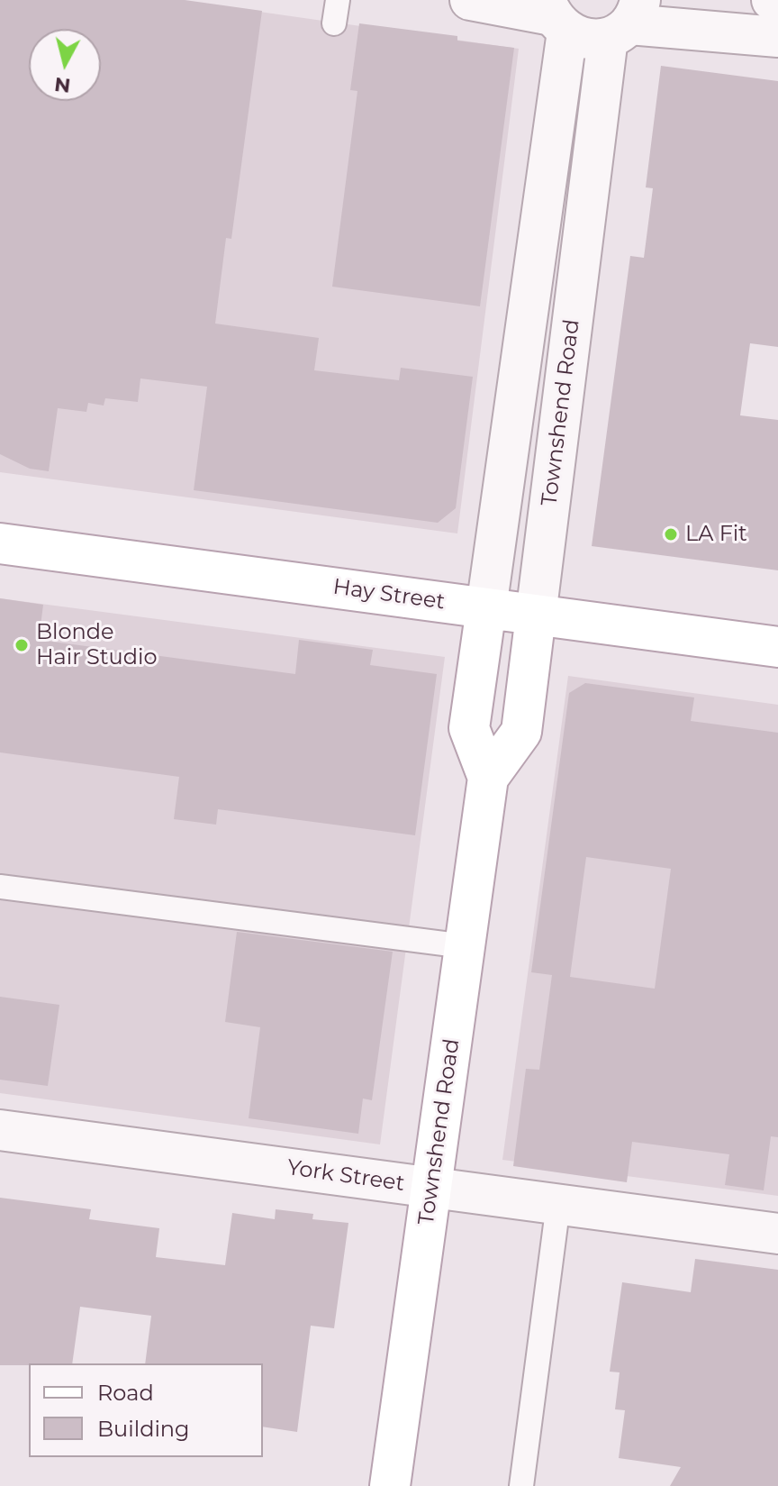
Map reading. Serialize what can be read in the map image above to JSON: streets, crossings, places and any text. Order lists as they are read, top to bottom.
{
  "streets": {
    "main road": ["Townshend Road", "Hay Street"],
    "street": ["York Street"]
  },
  "crossings": [
    ["Townshend Road", "Hay Street"],
    ["Townshend Road", "York Street"]
  ],
  "places": ["LA Fit", "Blonde Hair Studio"],
  "legend": ["Road", "Building"],
  "north": "bottom"
}
